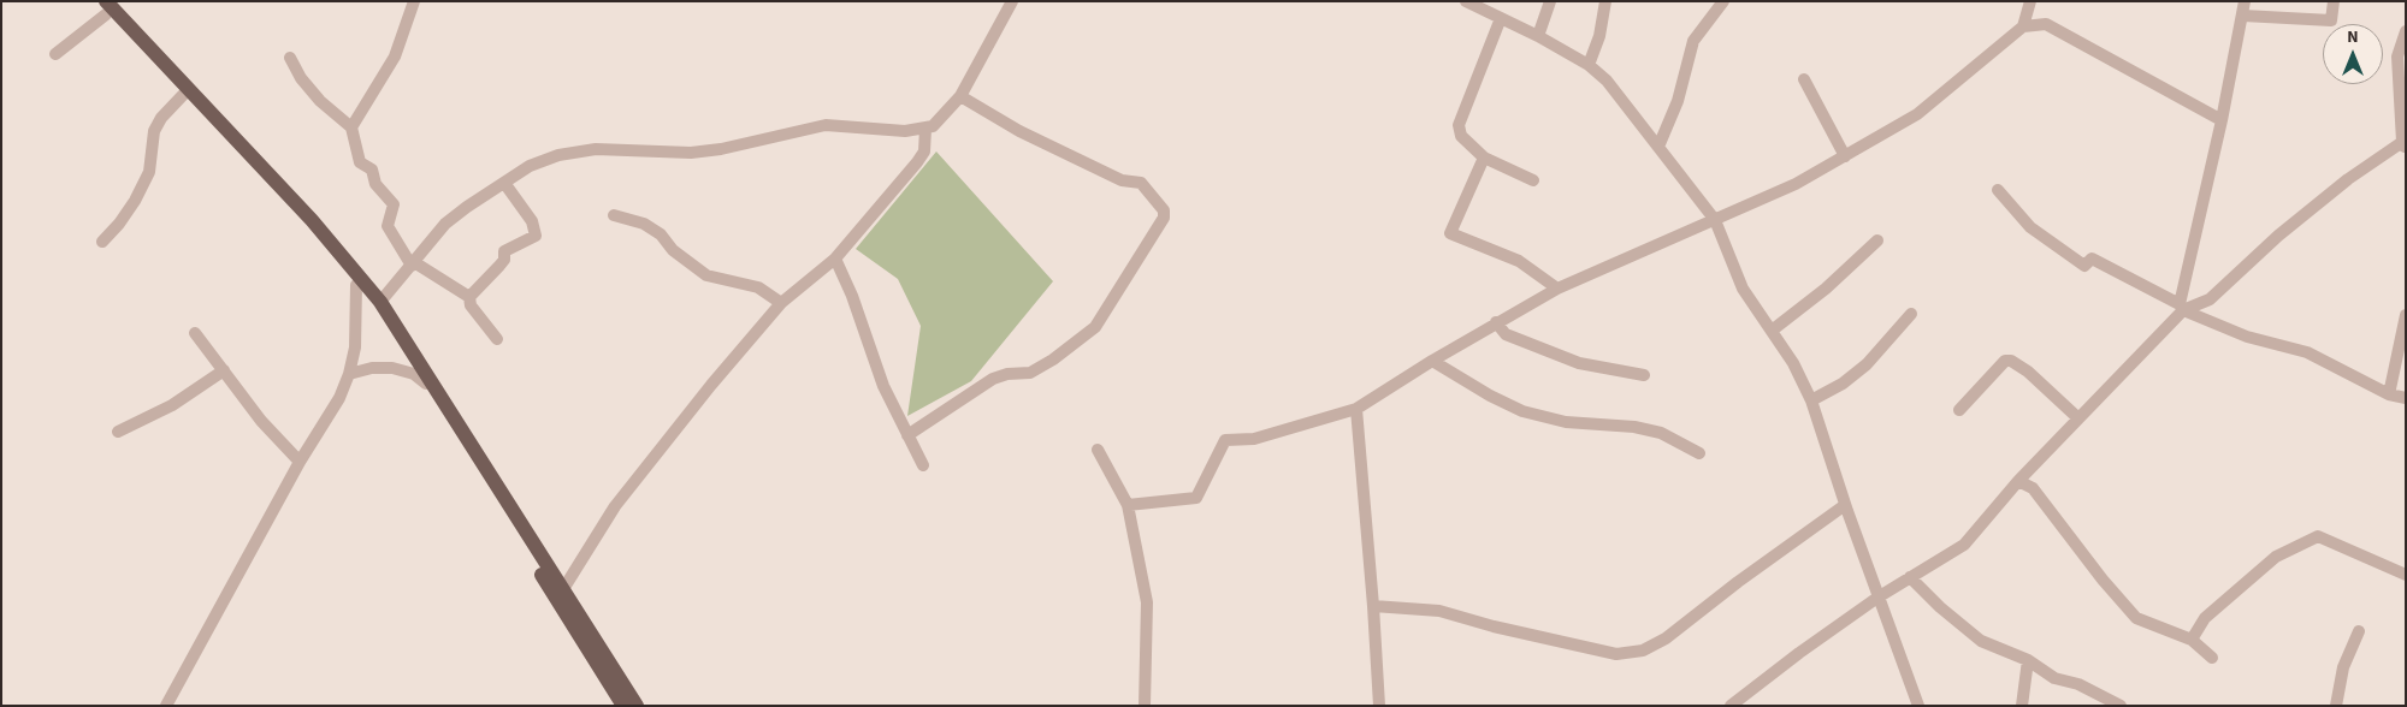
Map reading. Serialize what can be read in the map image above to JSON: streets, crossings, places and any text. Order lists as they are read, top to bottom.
{
  "north": "top"
}
